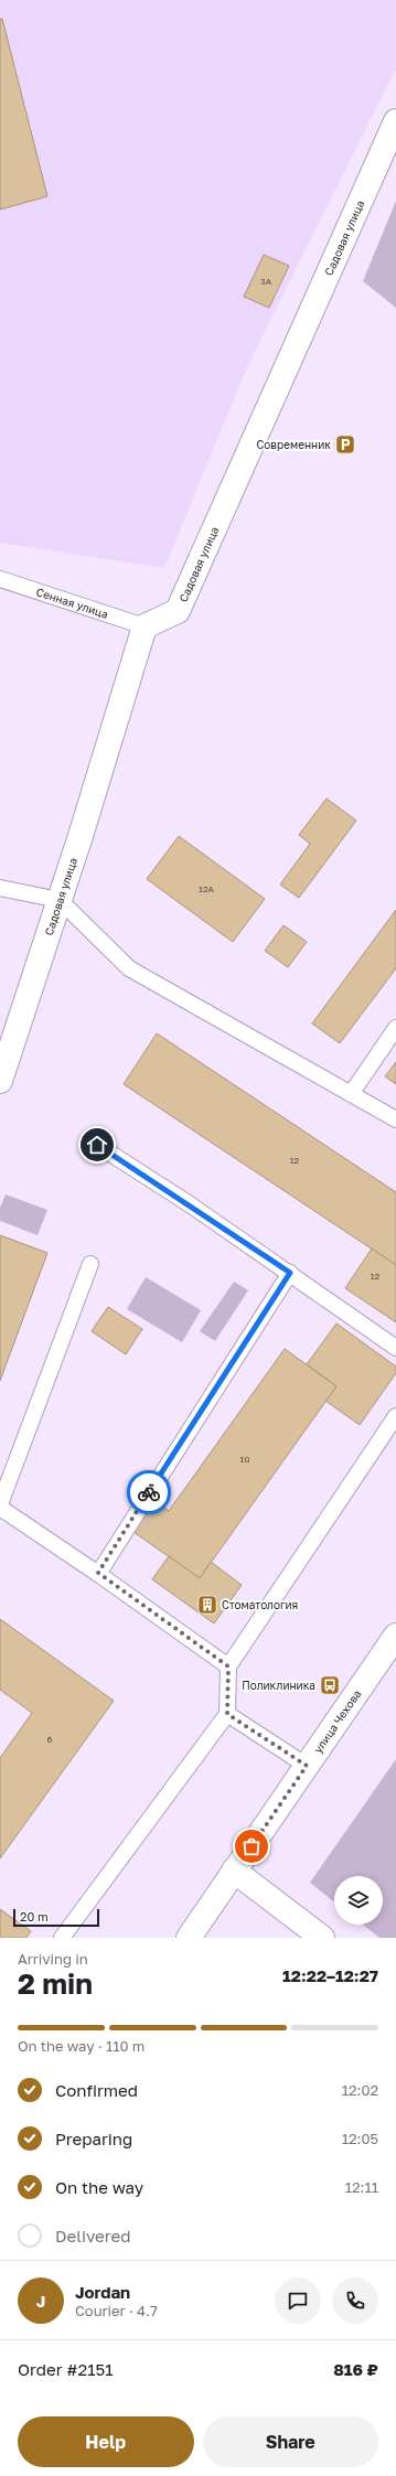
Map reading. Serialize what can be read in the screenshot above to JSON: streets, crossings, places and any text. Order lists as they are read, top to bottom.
{
  "streets": {
    "street": ["Садовая улица", "улица Чехова"],
    "lane": ["Сенная улица"]
  },
  "crossings": [
    ["Садовая улица", "Сенная улица"]
  ],
  "places": {
    "parking": ["Современник"],
    "building": ["Стоматология"],
    "bus stop": ["Поликлиника"]
  },
  "house_numbers": [
    "3А",
    "12А",
    "12",
    "12",
    "10",
    "6"
  ],
  "scale_bar": "20 m",
  "page": {
    "scale": "20 m",
    "heading": ["2 min", "Arriving in", "12:22–12:27"],
    "panel": [
      "Jordan",
      "Courier · 4.7",
      "Order #2151",
      "816 ₽"
    ],
    "bar": "On the way · 110 m",
    "list": [
      ["Confirmed", "12:02"],
      ["Preparing", "12:05"],
      ["On the way", "12:11"],
      "Delivered"
    ],
    "round": "J",
    "buttons": ["Help", "Share"]
  }
}
